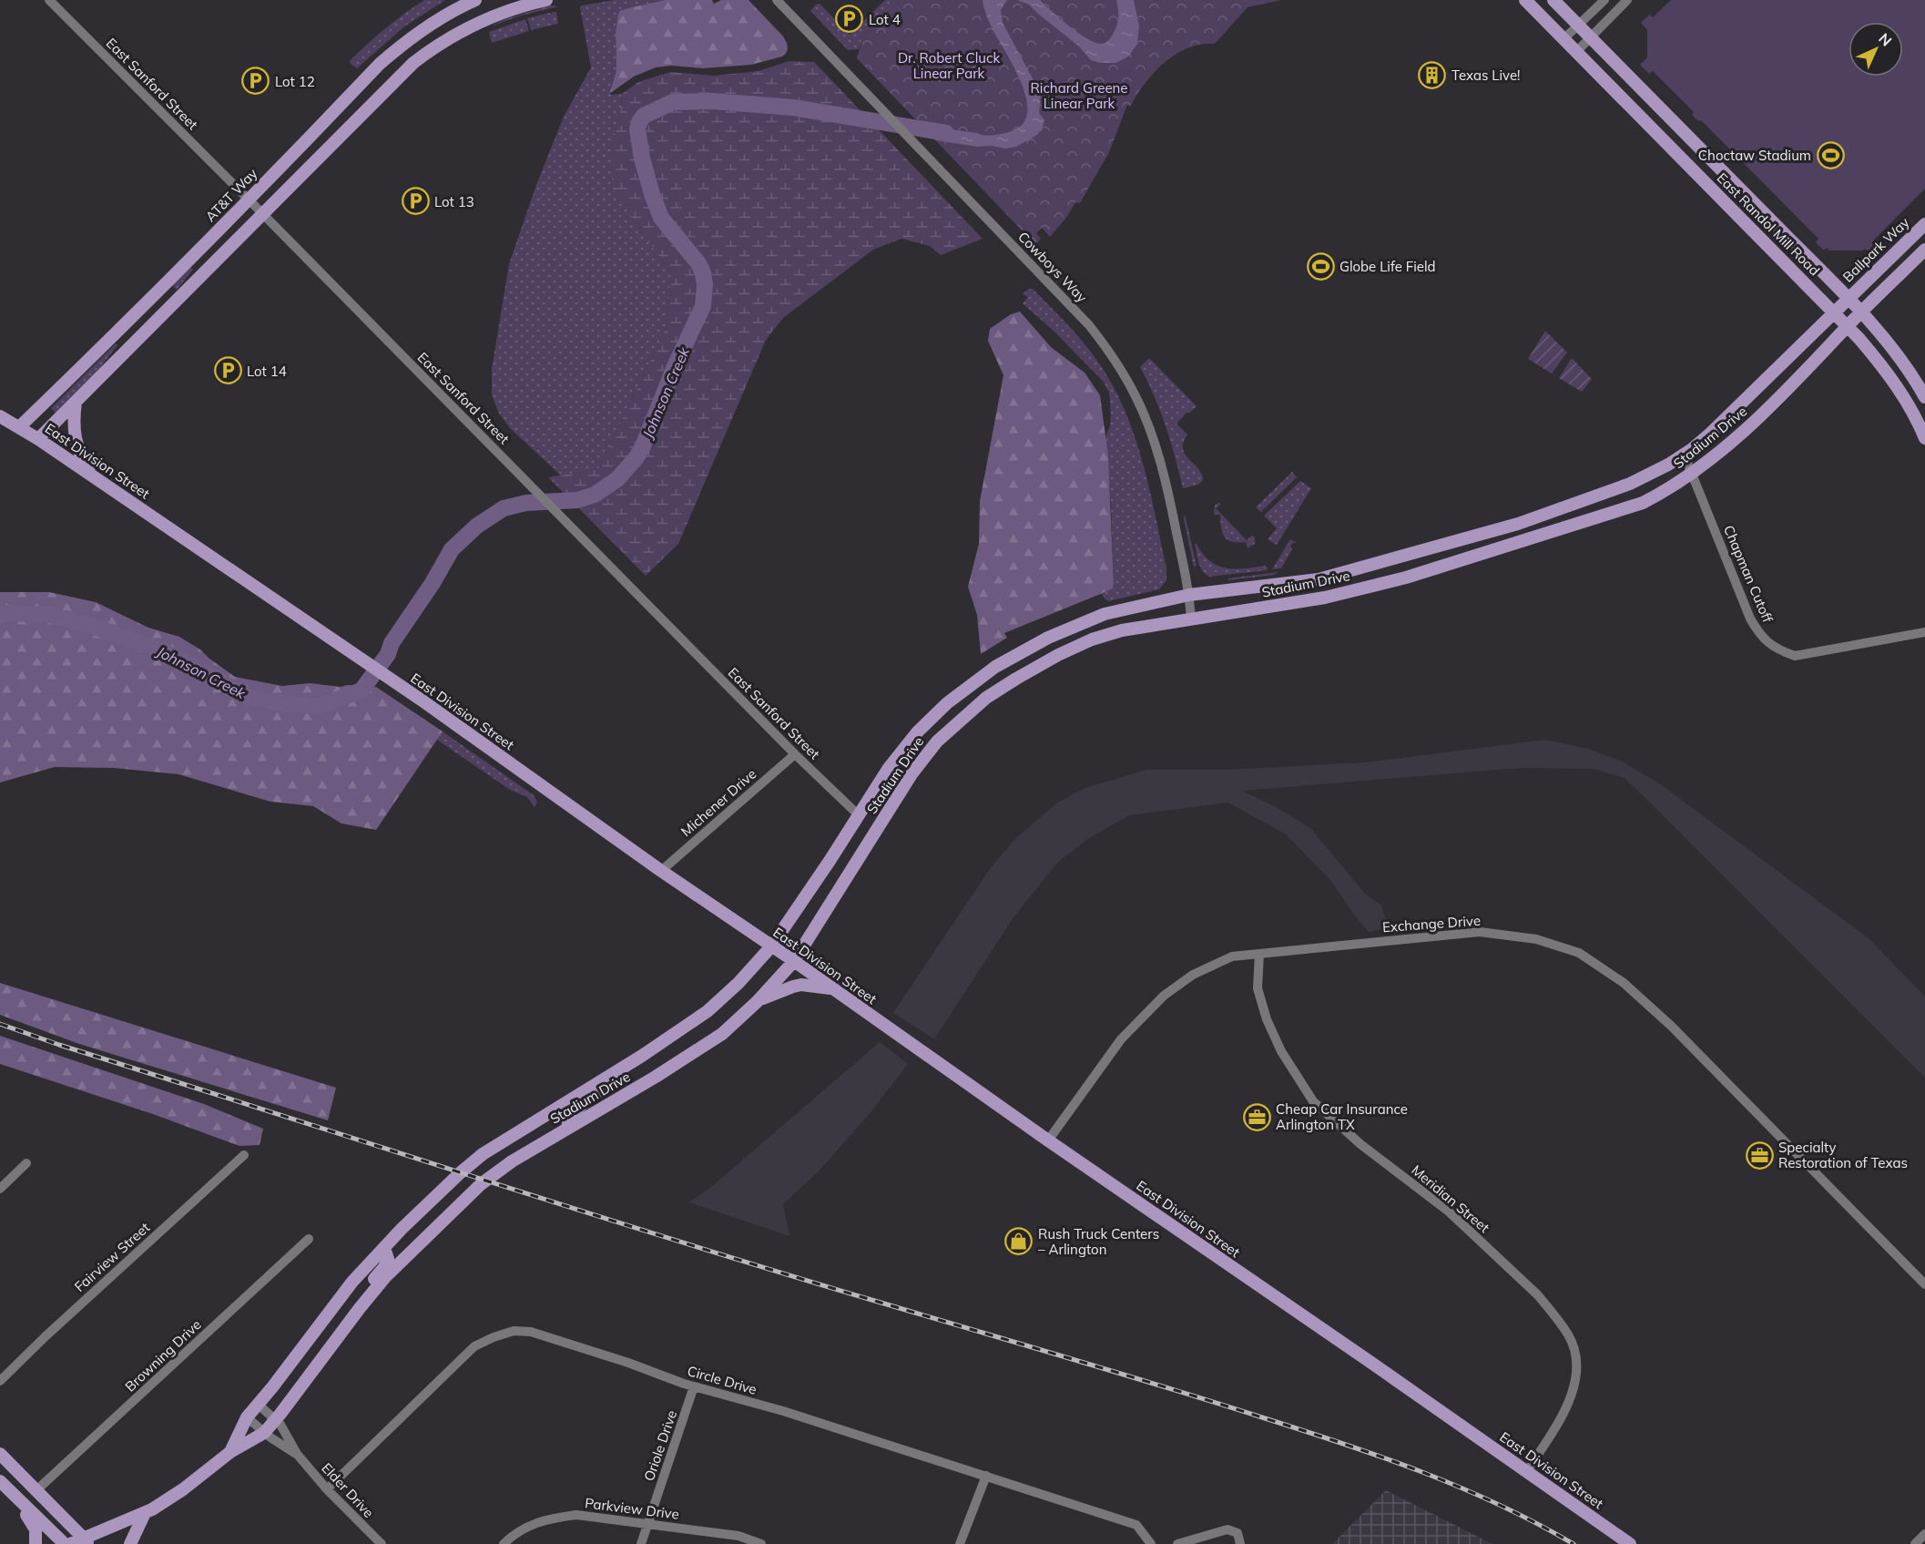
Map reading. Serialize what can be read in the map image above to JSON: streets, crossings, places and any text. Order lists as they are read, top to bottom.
{
  "streets": {
    "main road": [
      "AT&T Way",
      "East Randol Mill Road",
      "Ballpark Way",
      "Stadium Drive",
      "East Division Street"
    ],
    "street": [
      "East Sanford Street",
      "Cowboys Way",
      "Chapman Cutoff",
      "Michener Drive",
      "Exchange Drive",
      "Meridian Street",
      "Fairview Street",
      "Browning Drive",
      "Circle Drive",
      "Oriole Drive",
      "Elder Drive",
      "Parkview Drive"
    ]
  },
  "crossings": [
    ["East Sanford Street", "AT&T Way"],
    ["East Sanford Street", "Stadium Drive"],
    ["East Sanford Street", "Michener Drive"],
    ["AT&T Way", "East Division Street"],
    ["East Randol Mill Road", "Ballpark Way"],
    ["East Randol Mill Road", "Stadium Drive"],
    ["Ballpark Way", "Stadium Drive"],
    ["Cowboys Way", "Stadium Drive"],
    ["Stadium Drive", "East Division Street"],
    ["Stadium Drive", "Chapman Cutoff"],
    ["Stadium Drive", "Elder Drive"],
    ["East Division Street", "Michener Drive"],
    ["East Division Street", "Exchange Drive"],
    ["East Division Street", "Meridian Street"],
    ["Exchange Drive", "Meridian Street"],
    ["Circle Drive", "Oriole Drive"],
    ["Circle Drive", "Elder Drive"],
    ["Oriole Drive", "Parkview Drive"]
  ],
  "water": ["Johnson Creek"],
  "parks": ["Dr. Robert Cluck Linear Park", "Richard Greene Linear Park"],
  "places": {
    "parking": [
      "Lot 4",
      "Lot 12",
      "Lot 13",
      "Lot 14"
    ],
    "building": ["Texas Live!"],
    "sports": ["Choctaw Stadium", "Globe Life Field"],
    "office": ["Cheap Car Insurance Arlington TX", "Specialty Restoration of Texas"],
    "shop": ["Rush Truck Centers – Arlington"]
  },
  "north": "top right"
}
